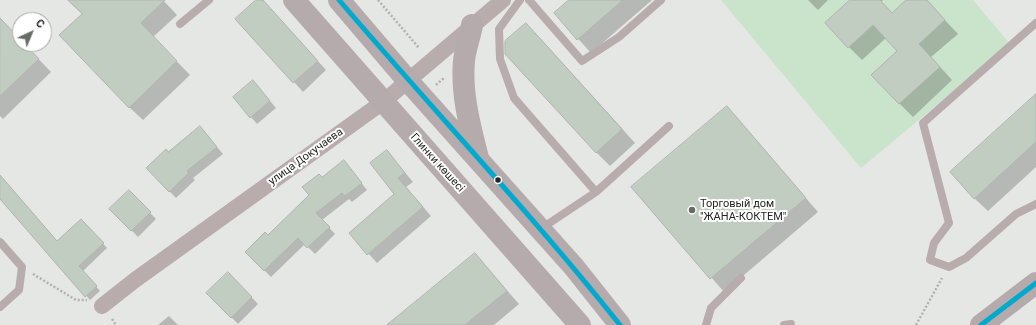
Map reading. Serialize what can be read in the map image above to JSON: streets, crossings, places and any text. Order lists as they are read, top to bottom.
{
  "streets": {
    "main road": ["Глинки көшесі"],
    "street": ["улица Докучаева"]
  },
  "crossings": [
    ["улица Докучаева", "Глинки көшесі"]
  ],
  "places": ["Торговый дом \"ЖАНА-КОКТЕМ\""],
  "north": "top right"
}
